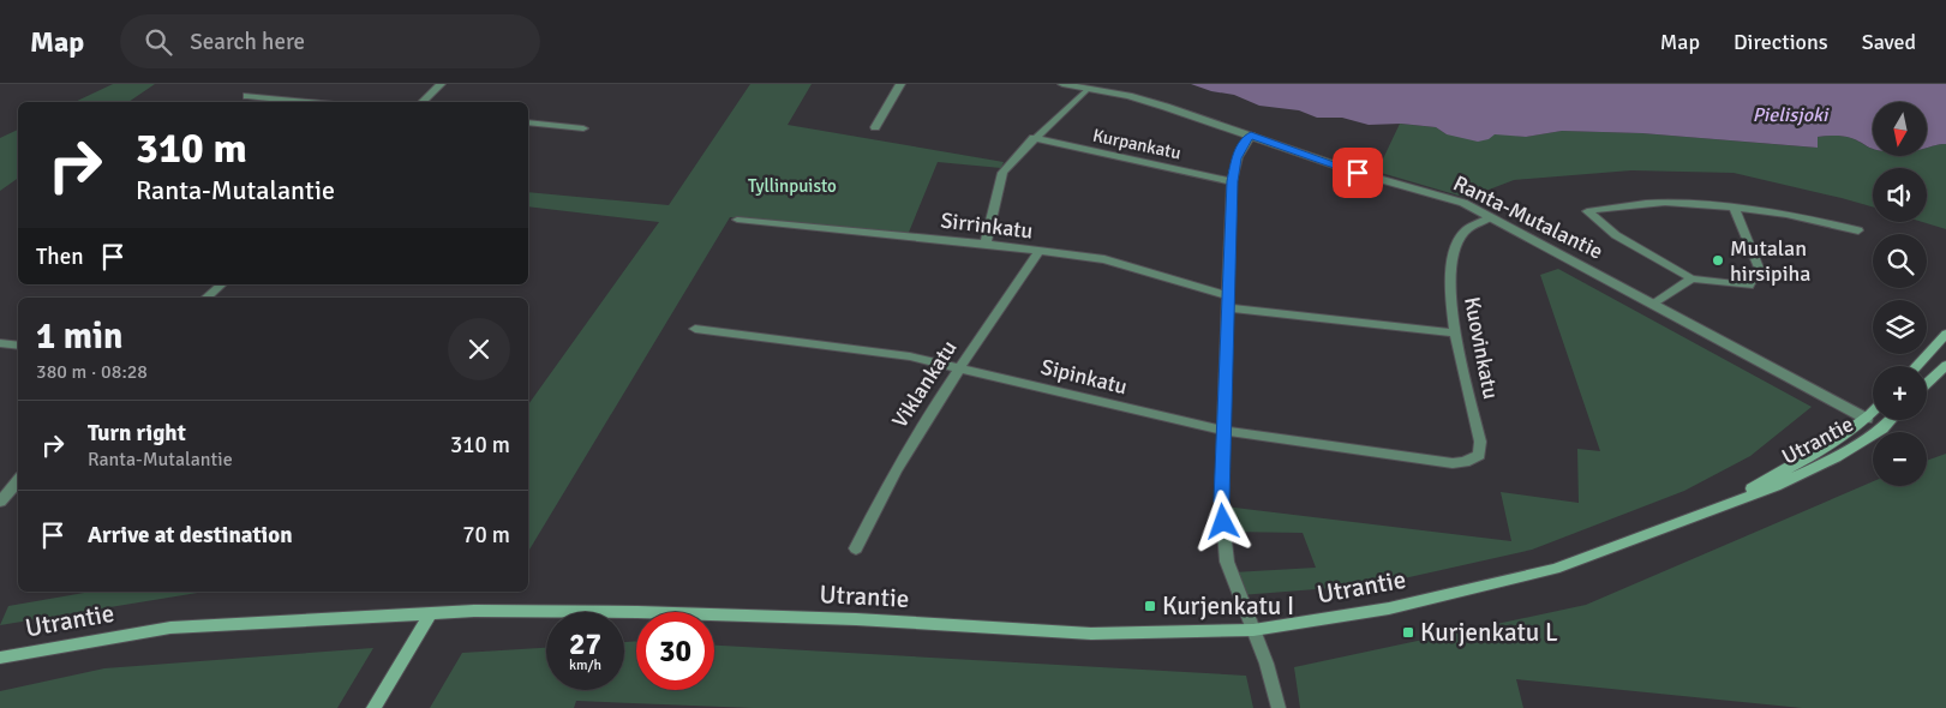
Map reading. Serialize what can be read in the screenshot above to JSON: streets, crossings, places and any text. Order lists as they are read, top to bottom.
{
  "streets": {
    "main road": ["Utrantie"],
    "street": [
      "Kurpankatu",
      "Ranta-Mutalantie",
      "Sirrinkatu",
      "Kuovinkatu",
      "Sipinkatu",
      "Viklankatu"
    ]
  },
  "crossings": [
    ["Ranta-Mutalantie", "Kuovinkatu"],
    ["Ranta-Mutalantie", "Utrantie"],
    ["Sirrinkatu", "Kuovinkatu"],
    ["Sirrinkatu", "Viklankatu"],
    ["Kuovinkatu", "Sipinkatu"],
    ["Sipinkatu", "Viklankatu"]
  ],
  "water": ["Pielisjoki"],
  "parks": ["Tyllinpuisto"],
  "places": {
    "other": ["Mutalan hirsipiha"],
    "transit": ["Kurjenkatu I", "Kurjenkatu L"]
  },
  "north": "bottom",
  "page": {
    "header": "Map",
    "search": "Search here",
    "nav": ["Map", "Directions", "Saved"],
    "map_buttons": ["+", "−"],
    "turn": ["310 m", "Ranta-Mutalantie"],
    "then": "Then",
    "heading": ["1 min", "380 m · 08:28"],
    "list": [
      {
        "name": "Turn right",
        "note": "Ranta-Mutalantie",
        "value": "310 m"
      },
      {
        "name": "Arrive at destination",
        "value": "70 m"
      }
    ],
    "speed": "27 km/h",
    "limit": "30"
  }
}
